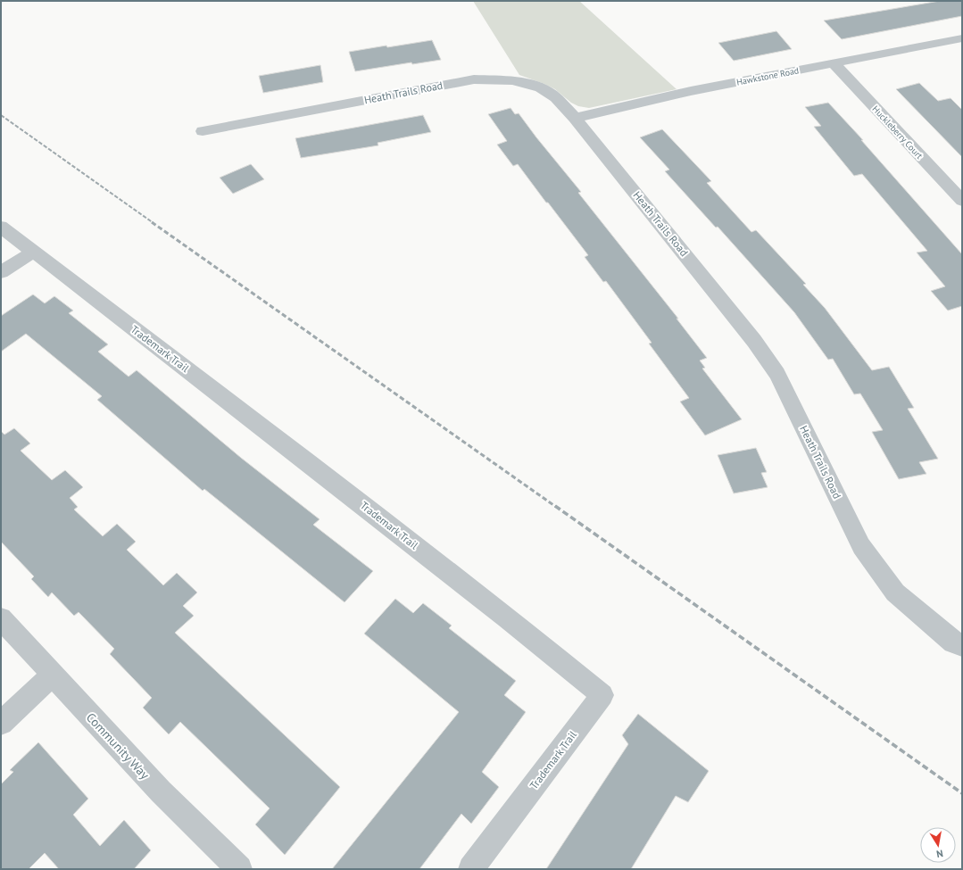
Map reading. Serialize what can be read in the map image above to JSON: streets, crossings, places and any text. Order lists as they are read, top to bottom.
{
  "streets": {
    "street": [
      "Hawkstone Road",
      "Heath Trails Road",
      "Huckleberry Court",
      "Trademark Trail",
      "Community Way"
    ]
  },
  "crossings": [
    ["Hawkstone Road", "Heath Trails Road"],
    ["Hawkstone Road", "Huckleberry Court"]
  ],
  "north": "bottom"
}
